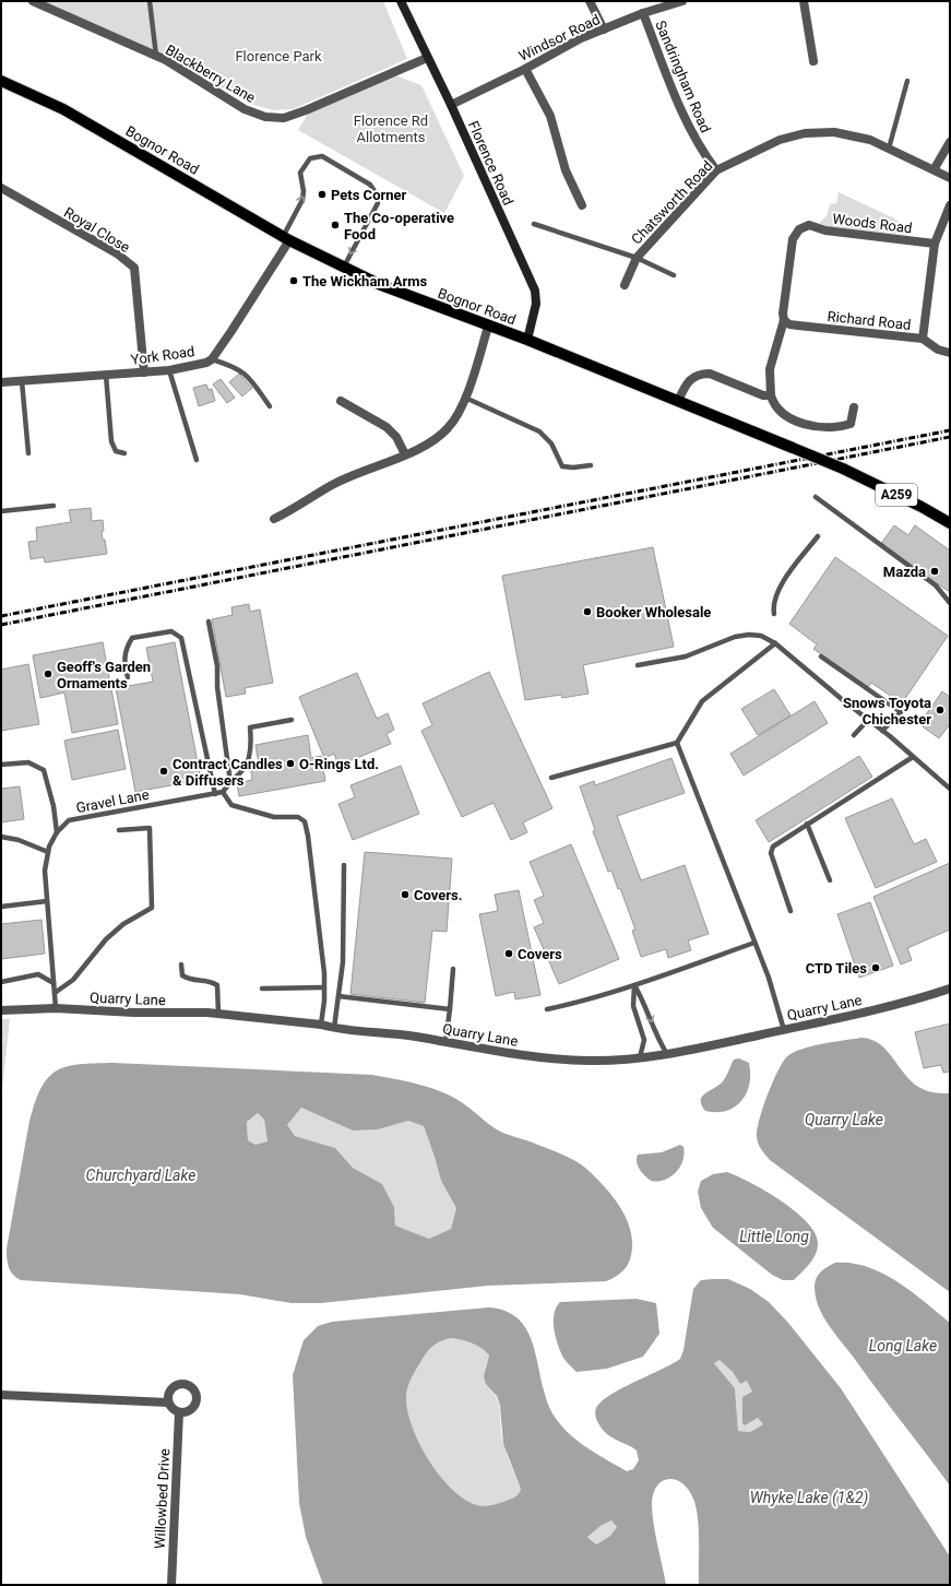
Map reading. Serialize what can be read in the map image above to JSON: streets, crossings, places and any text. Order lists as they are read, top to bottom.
{
  "streets": {
    "main road": ["Bognor Road", "A259"],
    "street": [
      "Windsor Road",
      "Blackberry Lane",
      "Sandringham Road",
      "Florence Road",
      "Chatsworth Road",
      "Woods Road",
      "Royal Close",
      "Richard Road",
      "York Road",
      "Quarry Lane",
      "Willowbed Drive"
    ],
    "lane": ["Gravel Lane"]
  },
  "crossings": [
    ["Windsor Road", "Sandringham Road"],
    ["Windsor Road", "Florence Road"],
    ["Blackberry Lane", "Florence Road"],
    ["Sandringham Road", "Chatsworth Road"],
    ["Bognor Road", "Florence Road"],
    ["Bognor Road", "York Road"],
    ["Woods Road", "Richard Road"],
    ["Royal Close", "York Road"],
    ["Gravel Lane", "Quarry Lane"]
  ],
  "water": [
    "Quarry Lake",
    "Churchyard Lake",
    "Little Long",
    "Long Lake",
    "Whyke Lake (1&2)"
  ],
  "parks": ["Florence Park", "Florence Rd Allotments"],
  "places": [
    "Pets Corner",
    "The Co-operative Food",
    "The Wickham Arms",
    "Mazda",
    "Booker Wholesale",
    "Geoff's Garden Ornaments",
    "Snows Toyota Chichester",
    "O-Rings Ltd.",
    "Contract Candles & Diffusers",
    "Covers.",
    "Covers",
    "CTD Tiles"
  ]
}
